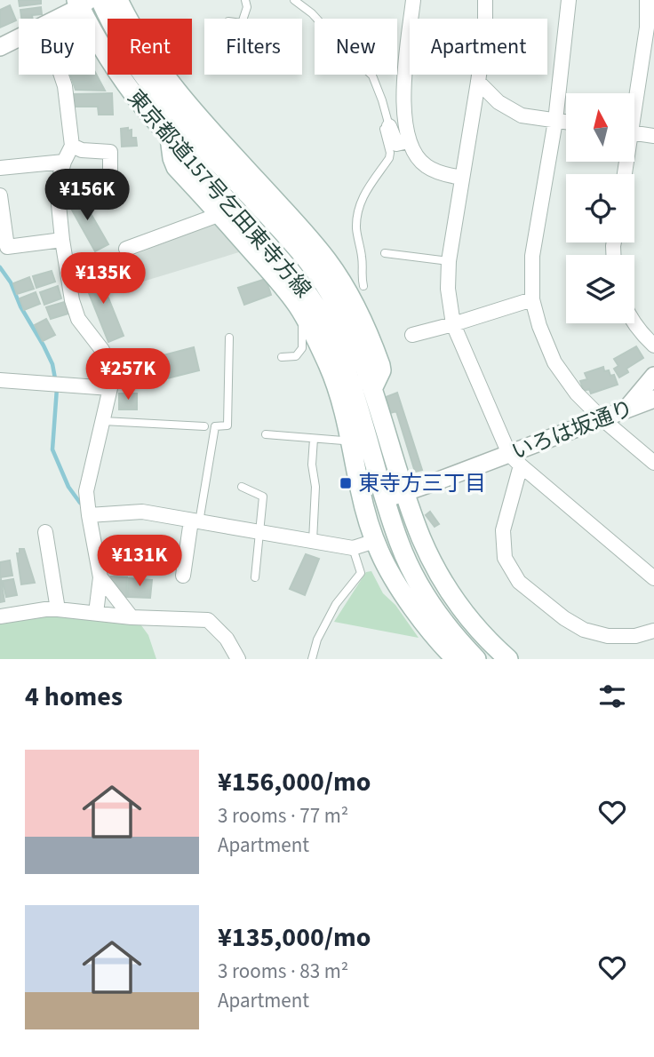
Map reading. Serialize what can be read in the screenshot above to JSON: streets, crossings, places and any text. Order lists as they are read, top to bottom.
{
  "streets": {
    "main road": ["東京都道157号乞田東寺方線"],
    "street": ["いろは坂通り"]
  },
  "crossings": [
    ["東京都道157号乞田東寺方線", "いろは坂通り"]
  ],
  "places": {
    "transit": ["東寺方三丁目"]
  },
  "north": "top",
  "page": {
    "chip": [
      "Buy",
      "Rent",
      "Filters",
      "New",
      "Apartment"
    ],
    "price": [
      "¥156K",
      "¥135K",
      "¥257K",
      "¥131K"
    ],
    "heading": "4 homes",
    "list": [
      {
        "name": "¥156,000/mo",
        "note": "3 rooms · 77 m² · Apartment"
      },
      {
        "name": "¥135,000/mo",
        "note": "3 rooms · 83 m² · Apartment"
      }
    ]
  }
}
